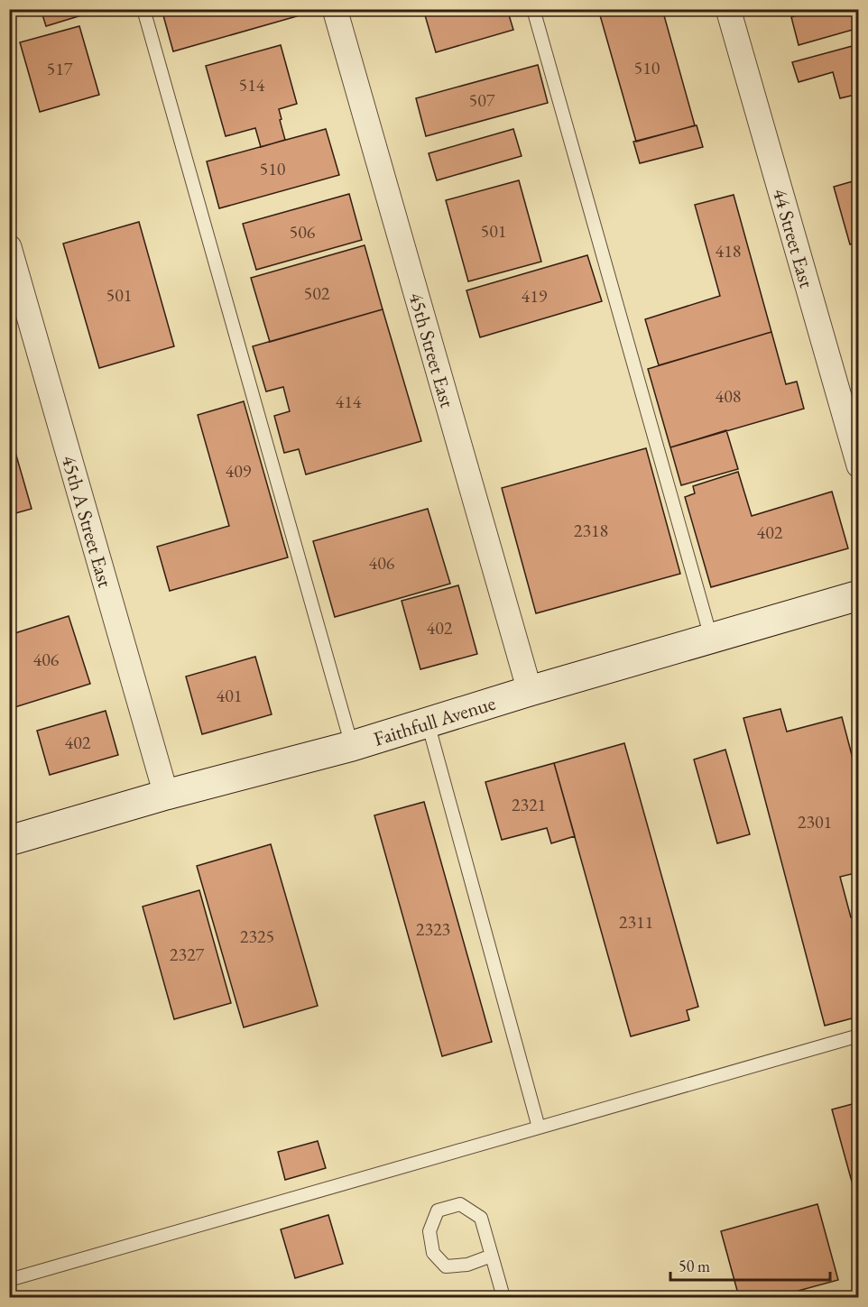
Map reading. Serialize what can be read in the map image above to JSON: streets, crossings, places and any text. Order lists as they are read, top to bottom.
{
  "streets": {
    "street": [
      "44 Street East",
      "45th Street East",
      "45th A Street East",
      "Faithfull Avenue"
    ]
  },
  "crossings": [
    ["45th Street East", "Faithfull Avenue"],
    ["45th A Street East", "Faithfull Avenue"]
  ],
  "house_numbers": [
    "510",
    "517",
    "514",
    "507",
    "510",
    "501",
    "506",
    "418",
    "502",
    "501",
    "419",
    "408",
    "414",
    "409",
    "2318",
    "402",
    "406",
    "402",
    "406",
    "401",
    "402",
    "2321",
    "2301",
    "2311",
    "2323",
    "2325",
    "2327"
  ],
  "scale_bar": "50 m"
}
